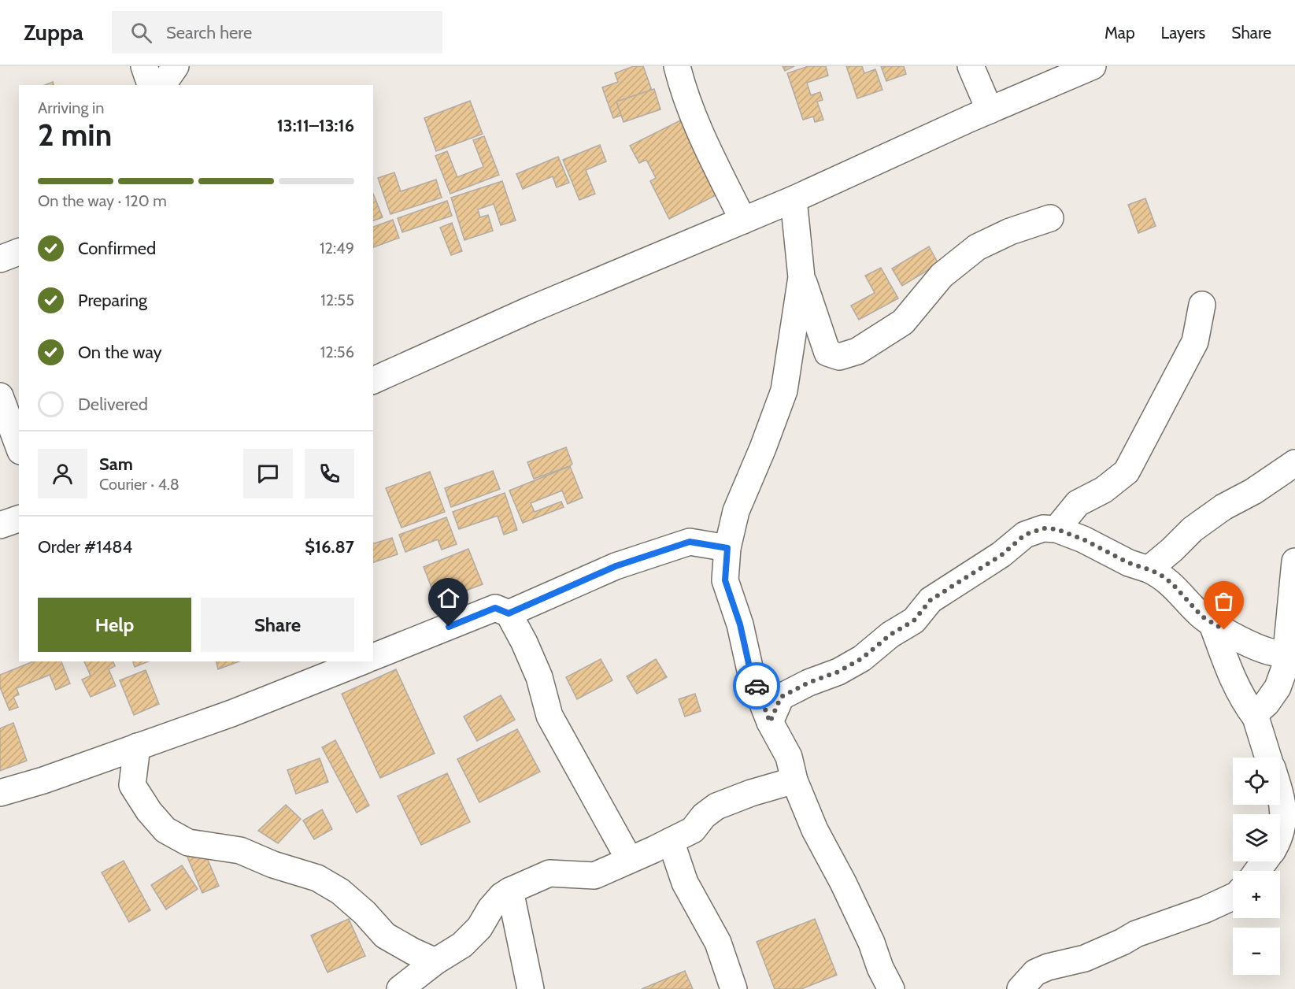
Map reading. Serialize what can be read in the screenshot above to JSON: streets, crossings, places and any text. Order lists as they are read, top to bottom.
{
  "page": {
    "header": "Zuppa",
    "search": "Search here",
    "nav": ["Map", "Layers", "Share"],
    "heading": ["2 min", "Arriving in", "13:11–13:16"],
    "panel": [
      "Sam",
      "Courier · 4.8",
      "Order #1484",
      "$16.87"
    ],
    "bar": "On the way · 120 m",
    "list": [
      ["Confirmed", "12:49"],
      ["Preparing", "12:55"],
      ["On the way", "12:56"],
      "Delivered"
    ],
    "buttons": ["Help", "Share"],
    "map_buttons": ["+", "−"]
  }
}
